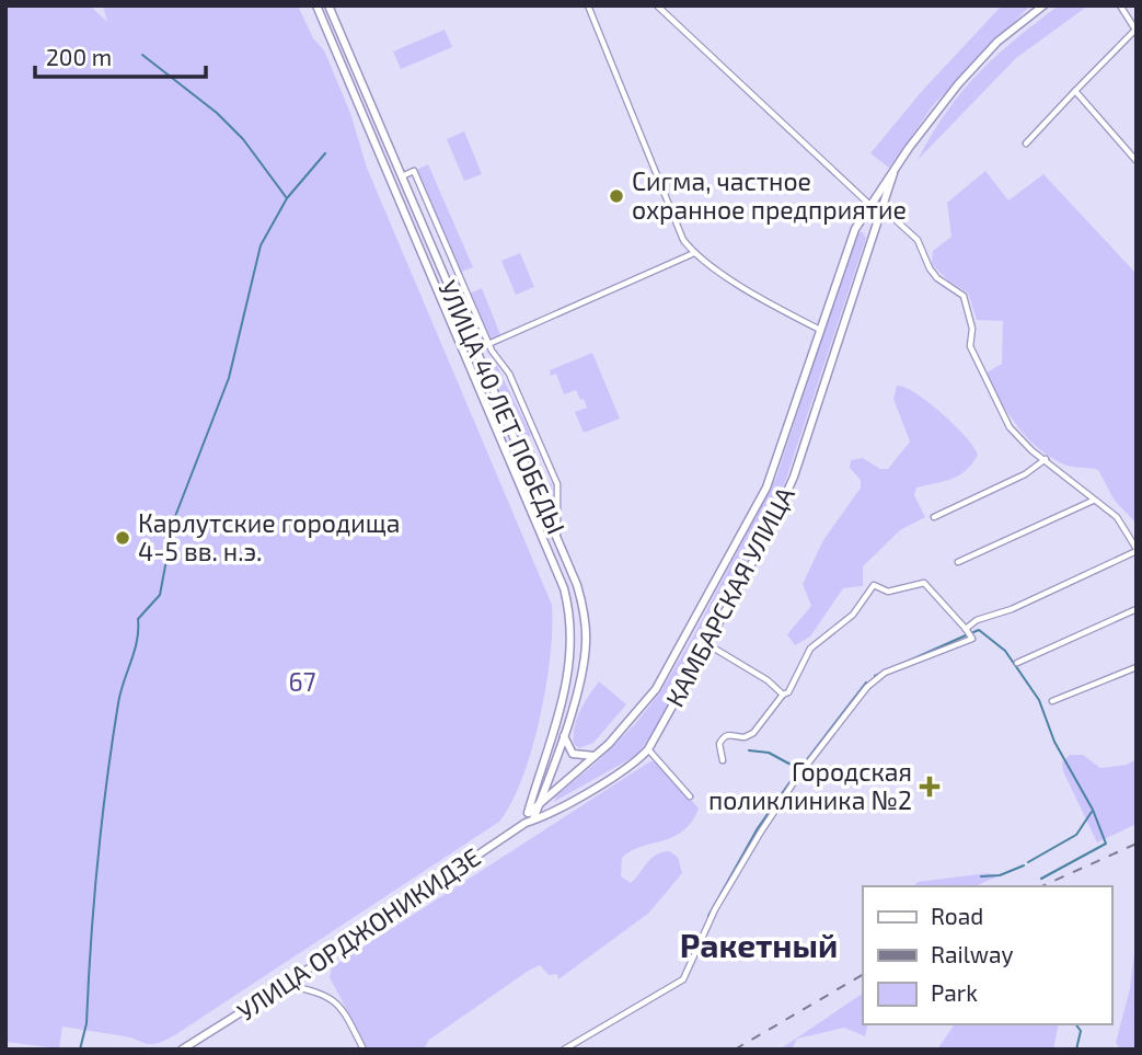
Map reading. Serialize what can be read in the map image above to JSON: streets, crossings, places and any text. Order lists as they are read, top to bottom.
{
  "streets": {
    "main road": ["УЛИЦА 40 ЛЕТ ПОБЕДЫ", "КАМБАРСКАЯ УЛИЦА", "УЛИЦА ОРДЖОНИКИДЗЕ"]
  },
  "crossings": [
    ["УЛИЦА 40 ЛЕТ ПОБЕДЫ", "КАМБАРСКАЯ УЛИЦА"],
    ["КАМБАРСКАЯ УЛИЦА", "УЛИЦА ОРДЖОНИКИДЗЕ"]
  ],
  "districts": ["Ракетный"],
  "parks": ["67"],
  "places": {
    "other": ["Сигма, частное охранное предприятие", "Карлутские городища 4-5 вв. н.э."],
    "health": ["Городская поликлиника №2"]
  },
  "legend": ["Road", "Railway", "Park"],
  "scale_bar": "200 m"
}
